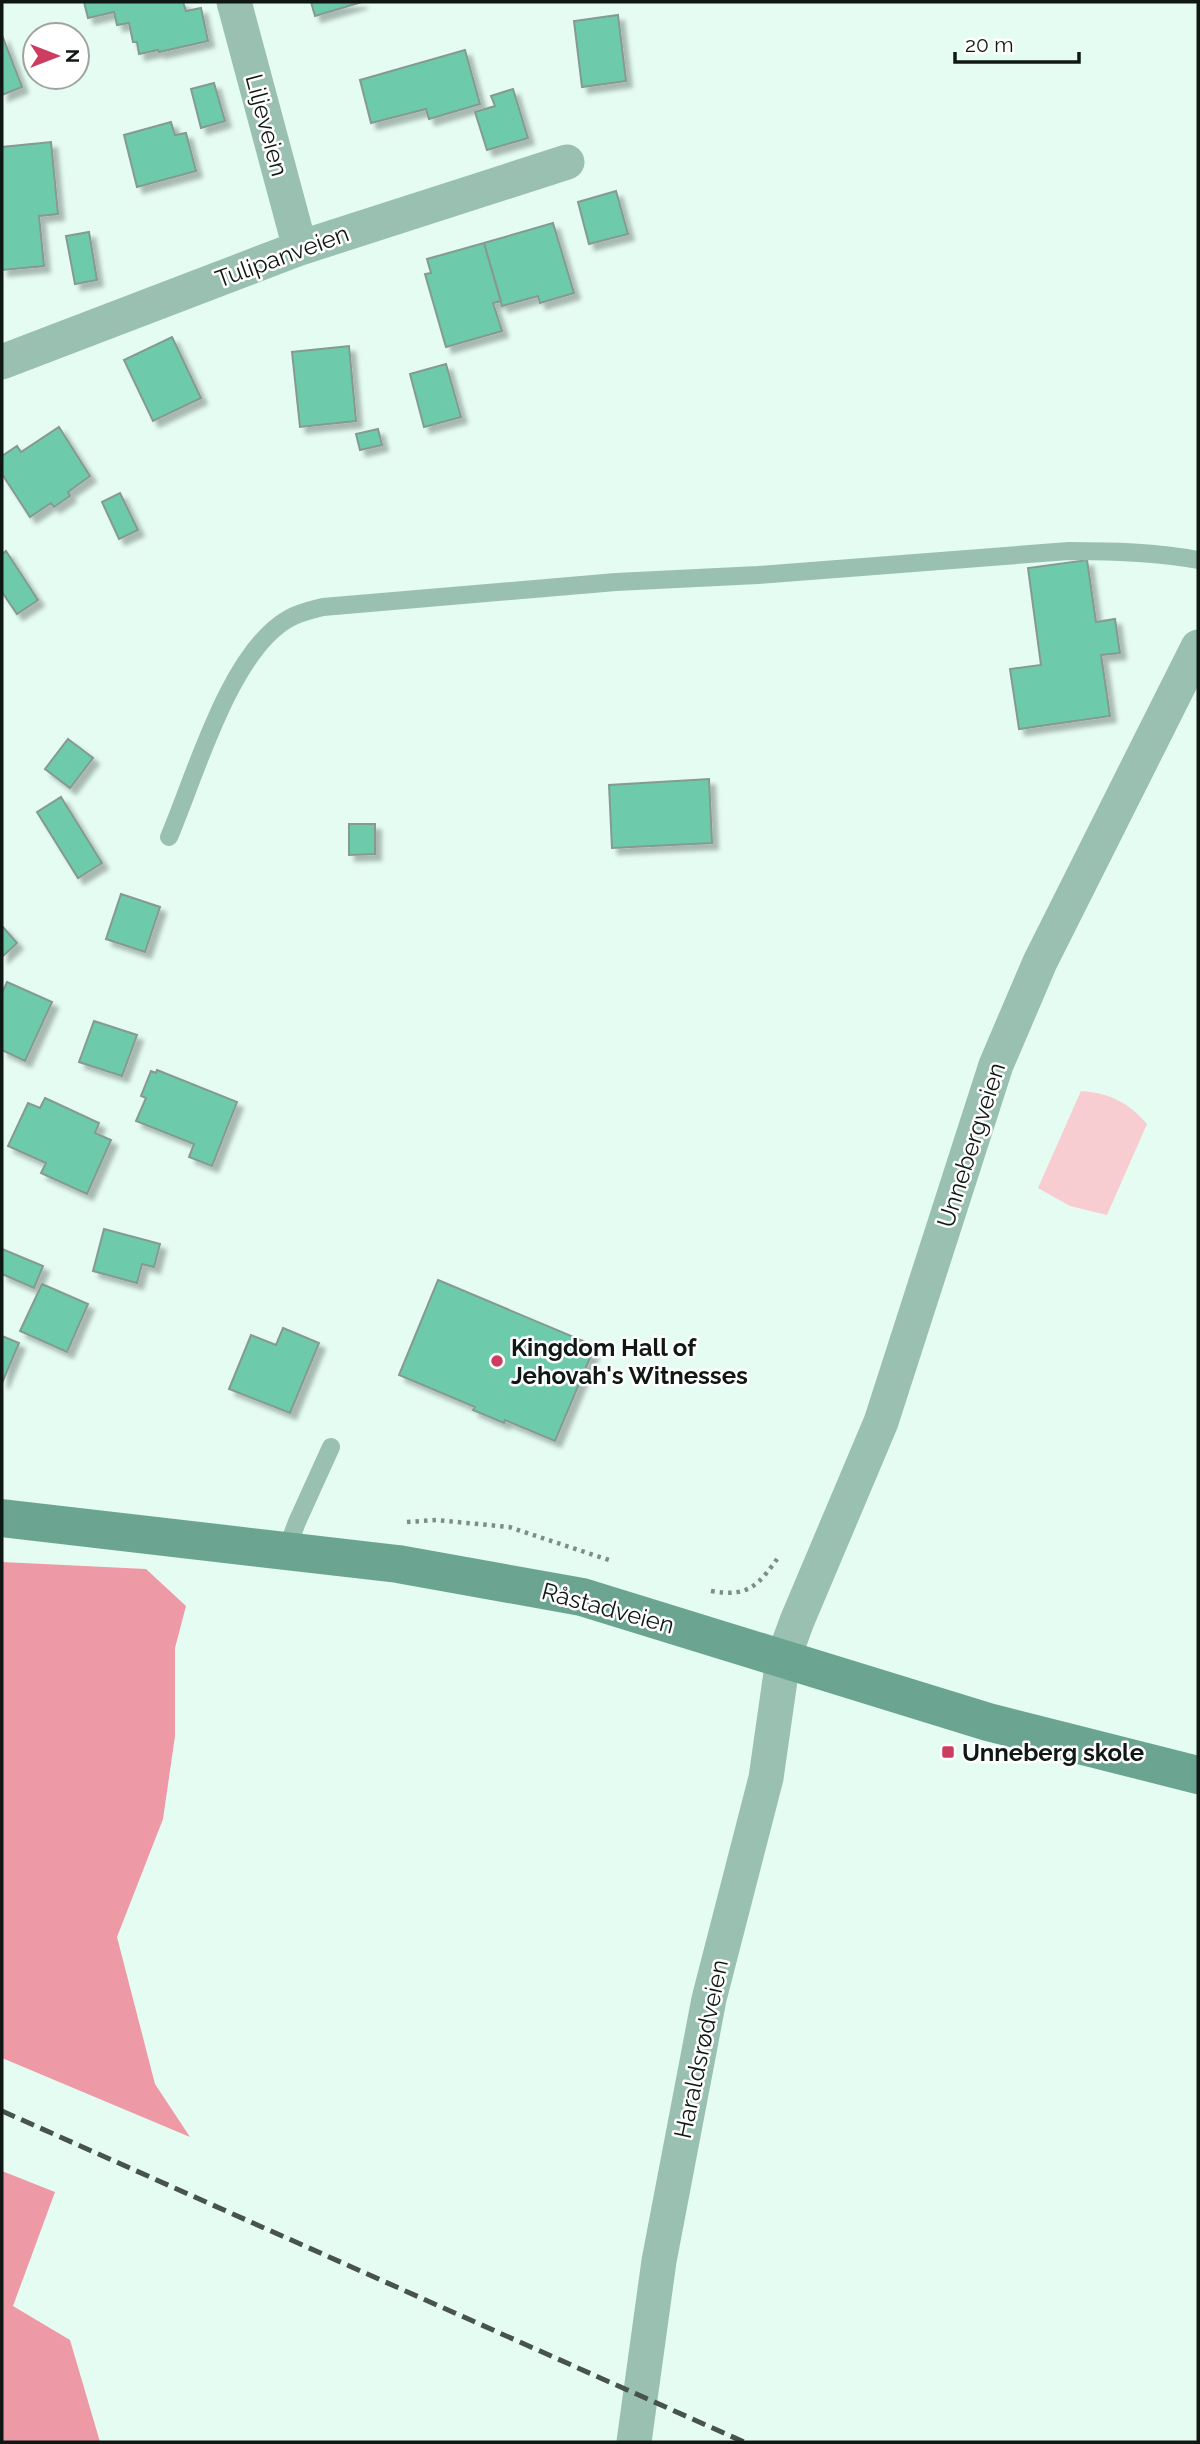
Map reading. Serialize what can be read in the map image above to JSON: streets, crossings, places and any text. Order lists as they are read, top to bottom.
{
  "streets": {
    "main road": ["Råstadveien"],
    "street": [
      "Liljeveien",
      "Tulipanveien",
      "Unnebergveien",
      "Haraldsrødveien"
    ]
  },
  "crossings": [
    ["Liljeveien", "Tulipanveien"],
    ["Unnebergveien", "Råstadveien"],
    ["Unnebergveien", "Haraldsrødveien"],
    ["Råstadveien", "Haraldsrødveien"]
  ],
  "places": {
    "other": ["Kingdom Hall of Jehovah's Witnesses"],
    "transit": ["Unneberg skole"]
  },
  "scale_bar": "20 m",
  "north": "right"
}
